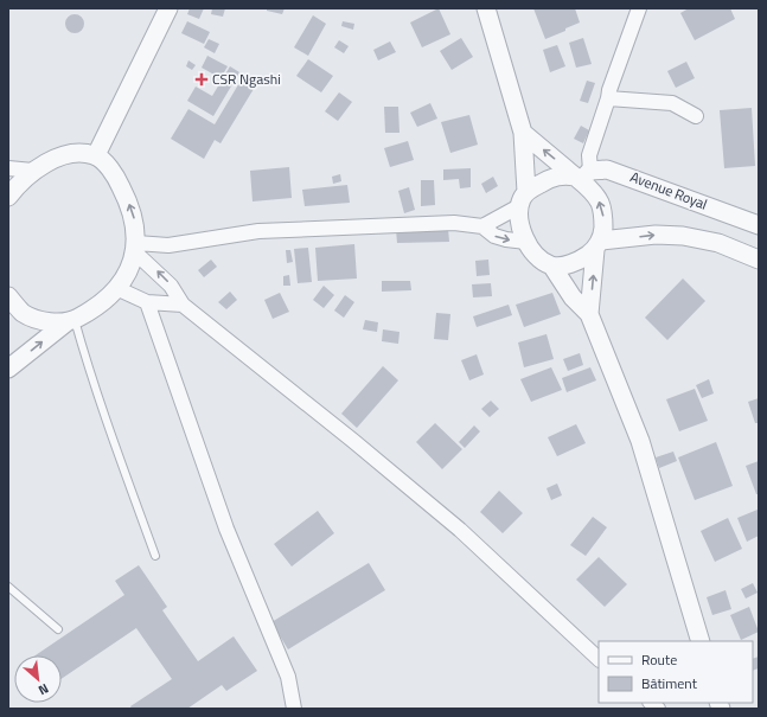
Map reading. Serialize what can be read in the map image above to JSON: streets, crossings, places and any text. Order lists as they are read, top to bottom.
{
  "streets": {
    "street": ["Avenue Royal"]
  },
  "places": {
    "health": ["CSR Ngashi"]
  },
  "legend": ["Route", "Bâtiment"],
  "north": "bottom right"
}
